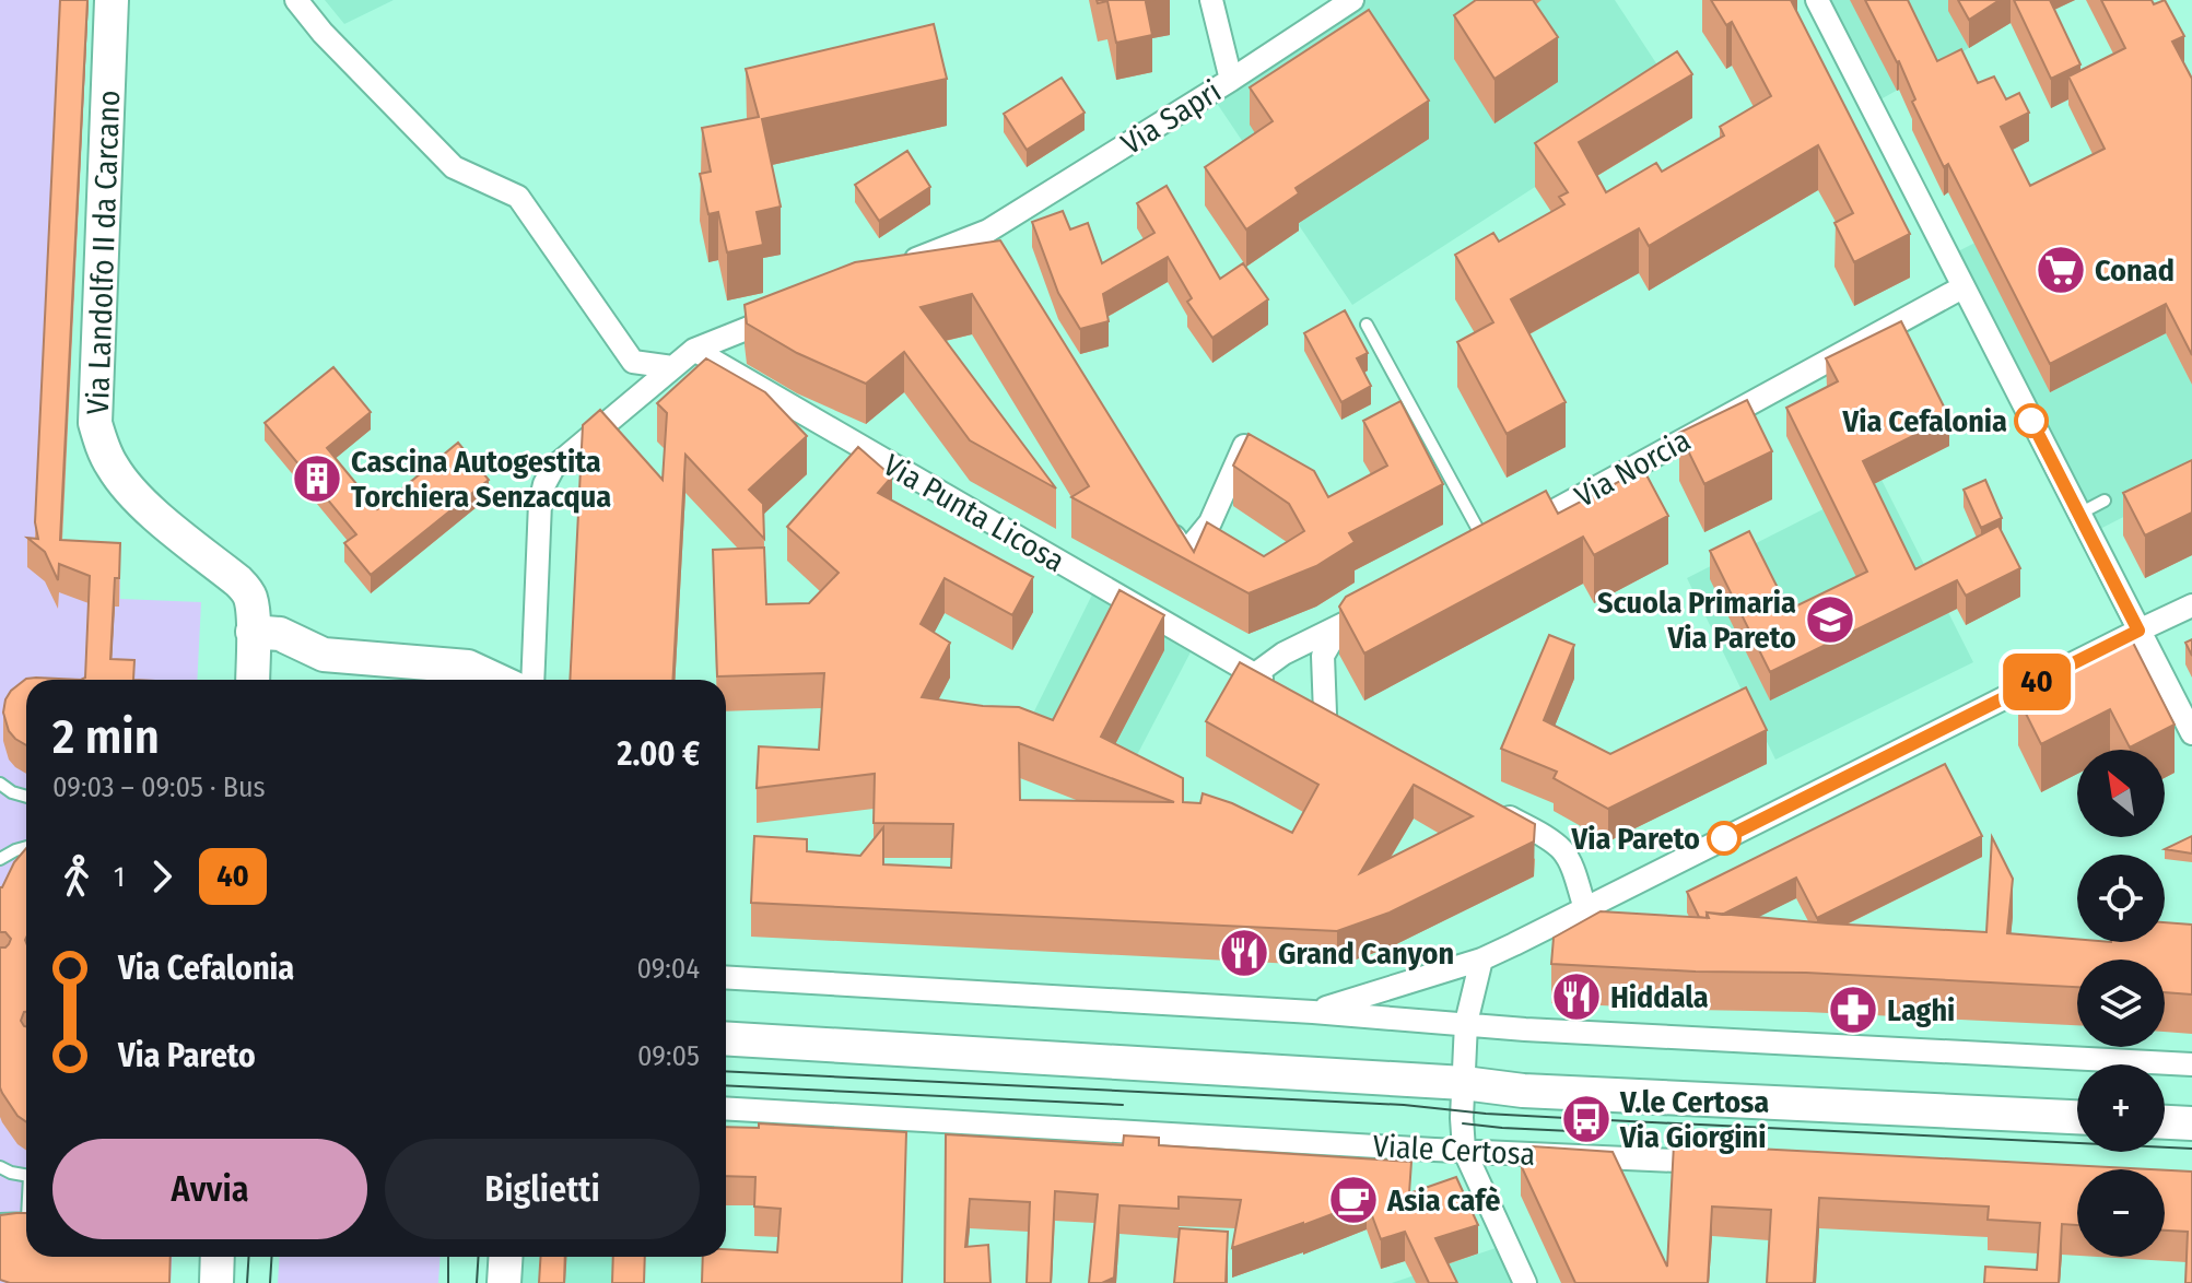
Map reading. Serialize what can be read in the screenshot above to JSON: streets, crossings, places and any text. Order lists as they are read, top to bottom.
{
  "streets": {
    "main road": ["Via Landolfo II da Carcano", "Viale Certosa"],
    "street": ["Via Sapri", "Via Norcia", "Via Punta Licosa"]
  },
  "places": {
    "supermarket": ["Conad"],
    "other": ["Via Cefalonia", "Via Pareto"],
    "building": ["Cascina Autogestita Torchiera Senzacqua"],
    "school or university": ["Scuola Primaria Via Pareto"],
    "restaurant": ["Grand Canyon", "Hiddala"],
    "pharmacy": ["Laghi"],
    "bus stop": ["V.le Certosa Via Giorgini"],
    "cafe": ["Asia cafè"]
  },
  "lines": ["bus line 40"],
  "north": "top left",
  "page": {
    "on_map": "40",
    "heading": ["2 min", "09:03 – 09:05 · Bus", "2.00 €"],
    "map_buttons": ["+", "−"],
    "legs": ["1", "40"],
    "list": [
      {
        "name": "Via Cefalonia",
        "value": "09:04"
      },
      {
        "name": "Via Pareto",
        "value": "09:05"
      }
    ],
    "buttons": ["Avvia", "Biglietti"]
  }
}
